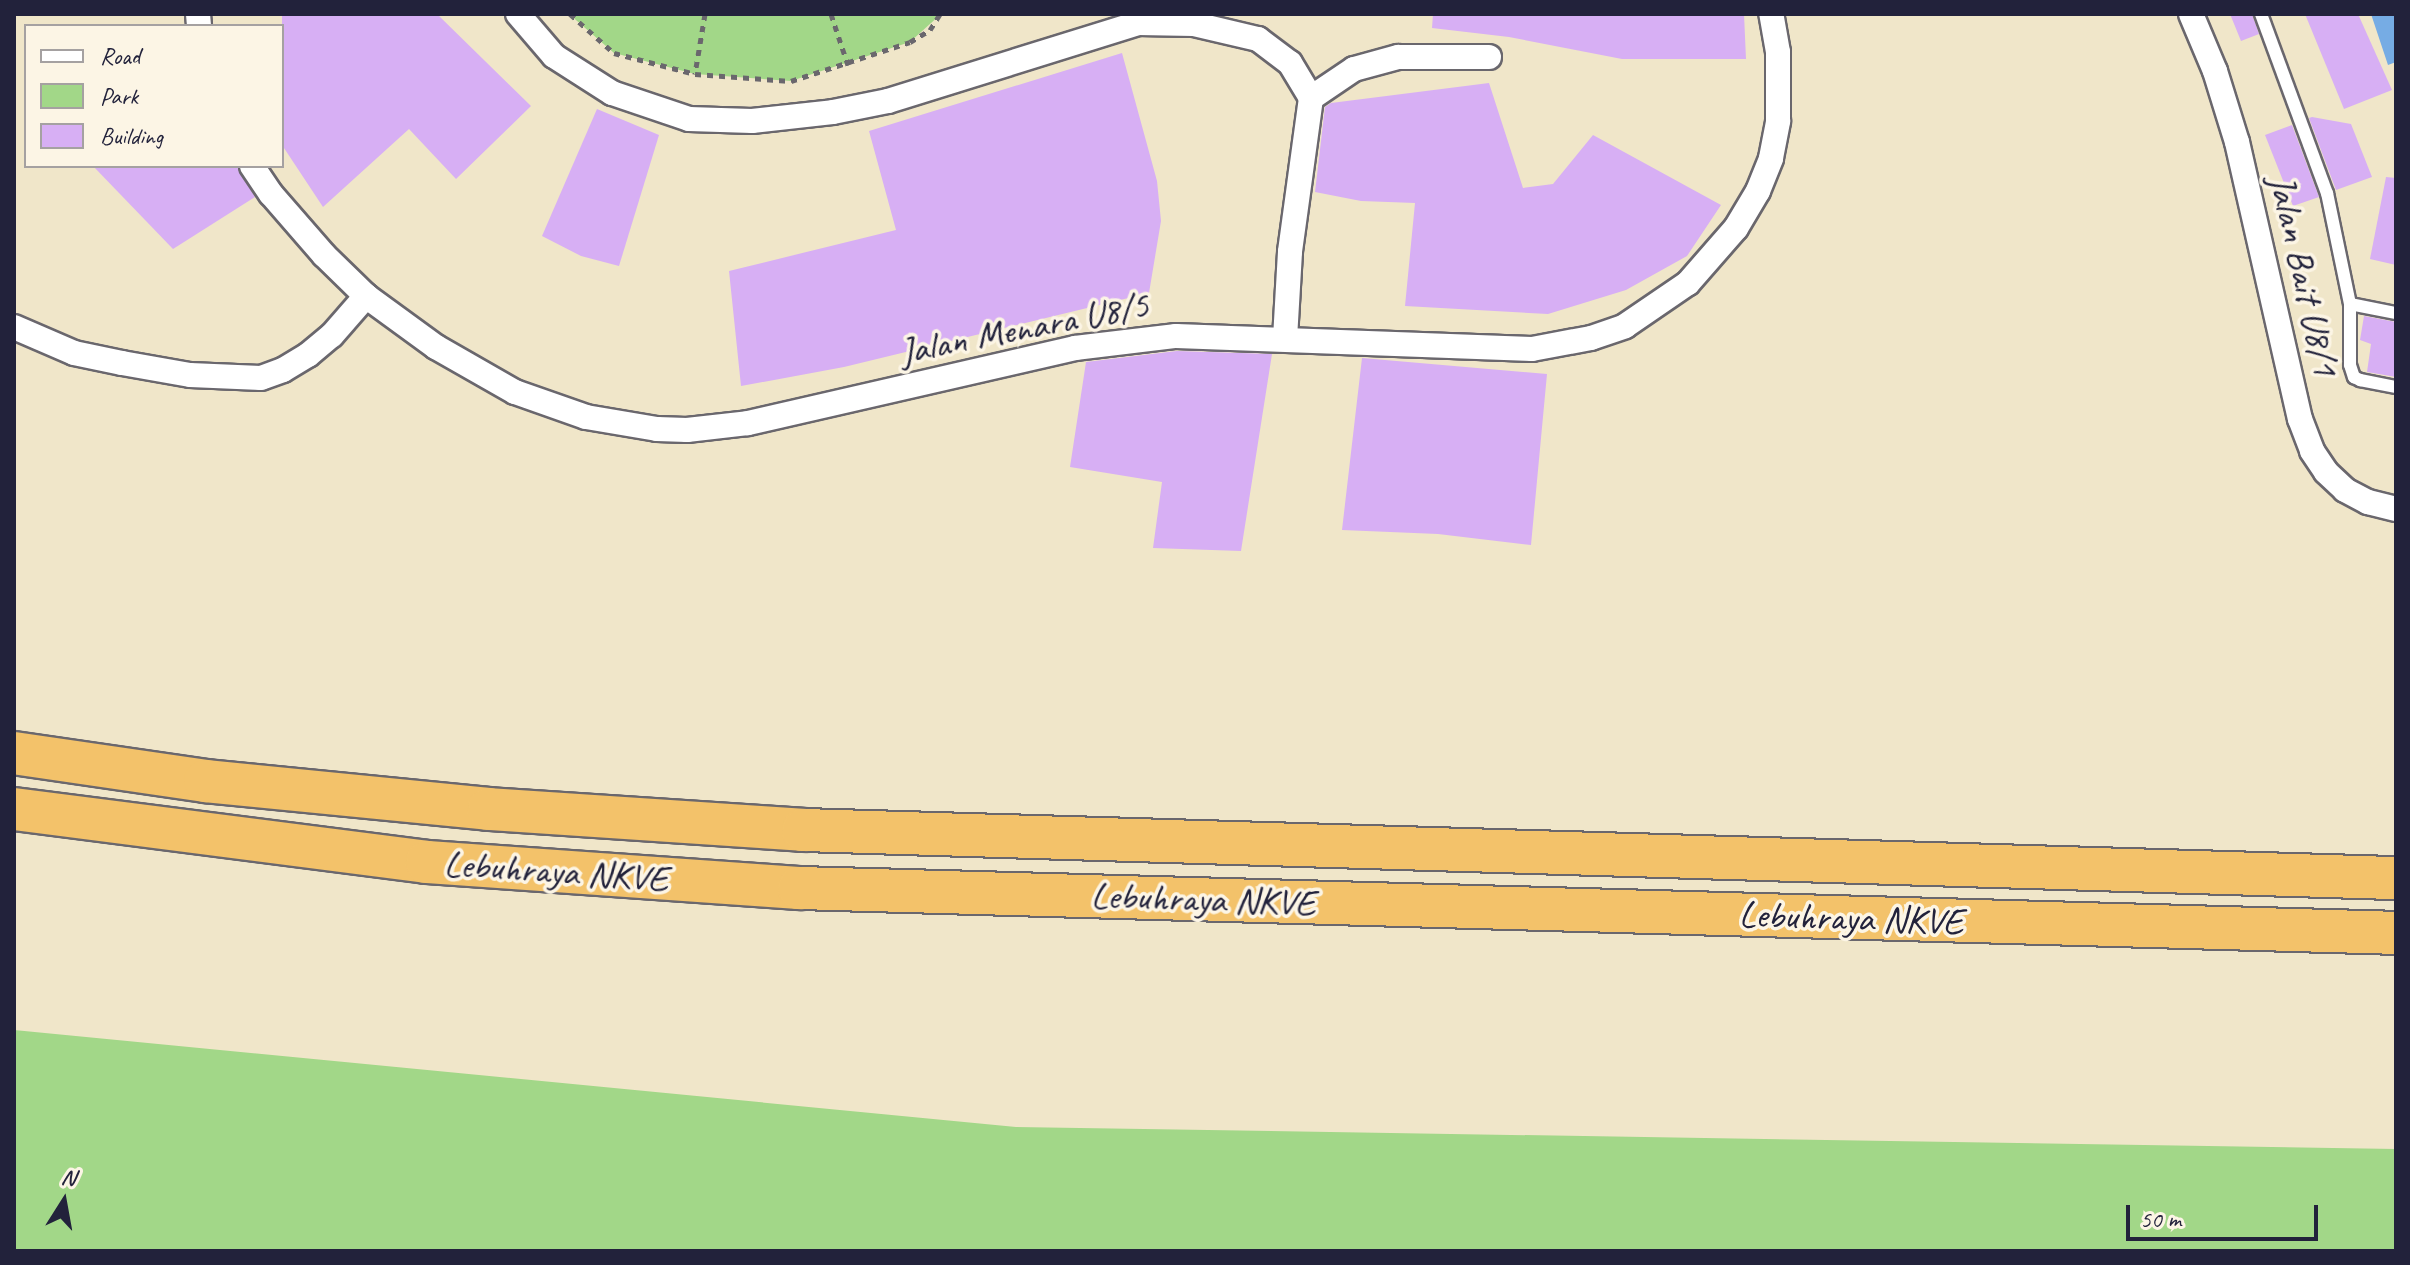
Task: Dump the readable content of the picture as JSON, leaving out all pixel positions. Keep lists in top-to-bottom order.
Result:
{
  "streets": {
    "highway": ["Lebuhraya NKVE"],
    "street": ["Jalan Bait U8/1", "Jalan Menara U8/5"]
  },
  "legend": ["Road", "Park", "Building"],
  "scale_bar": "50 m",
  "north": "top"
}
